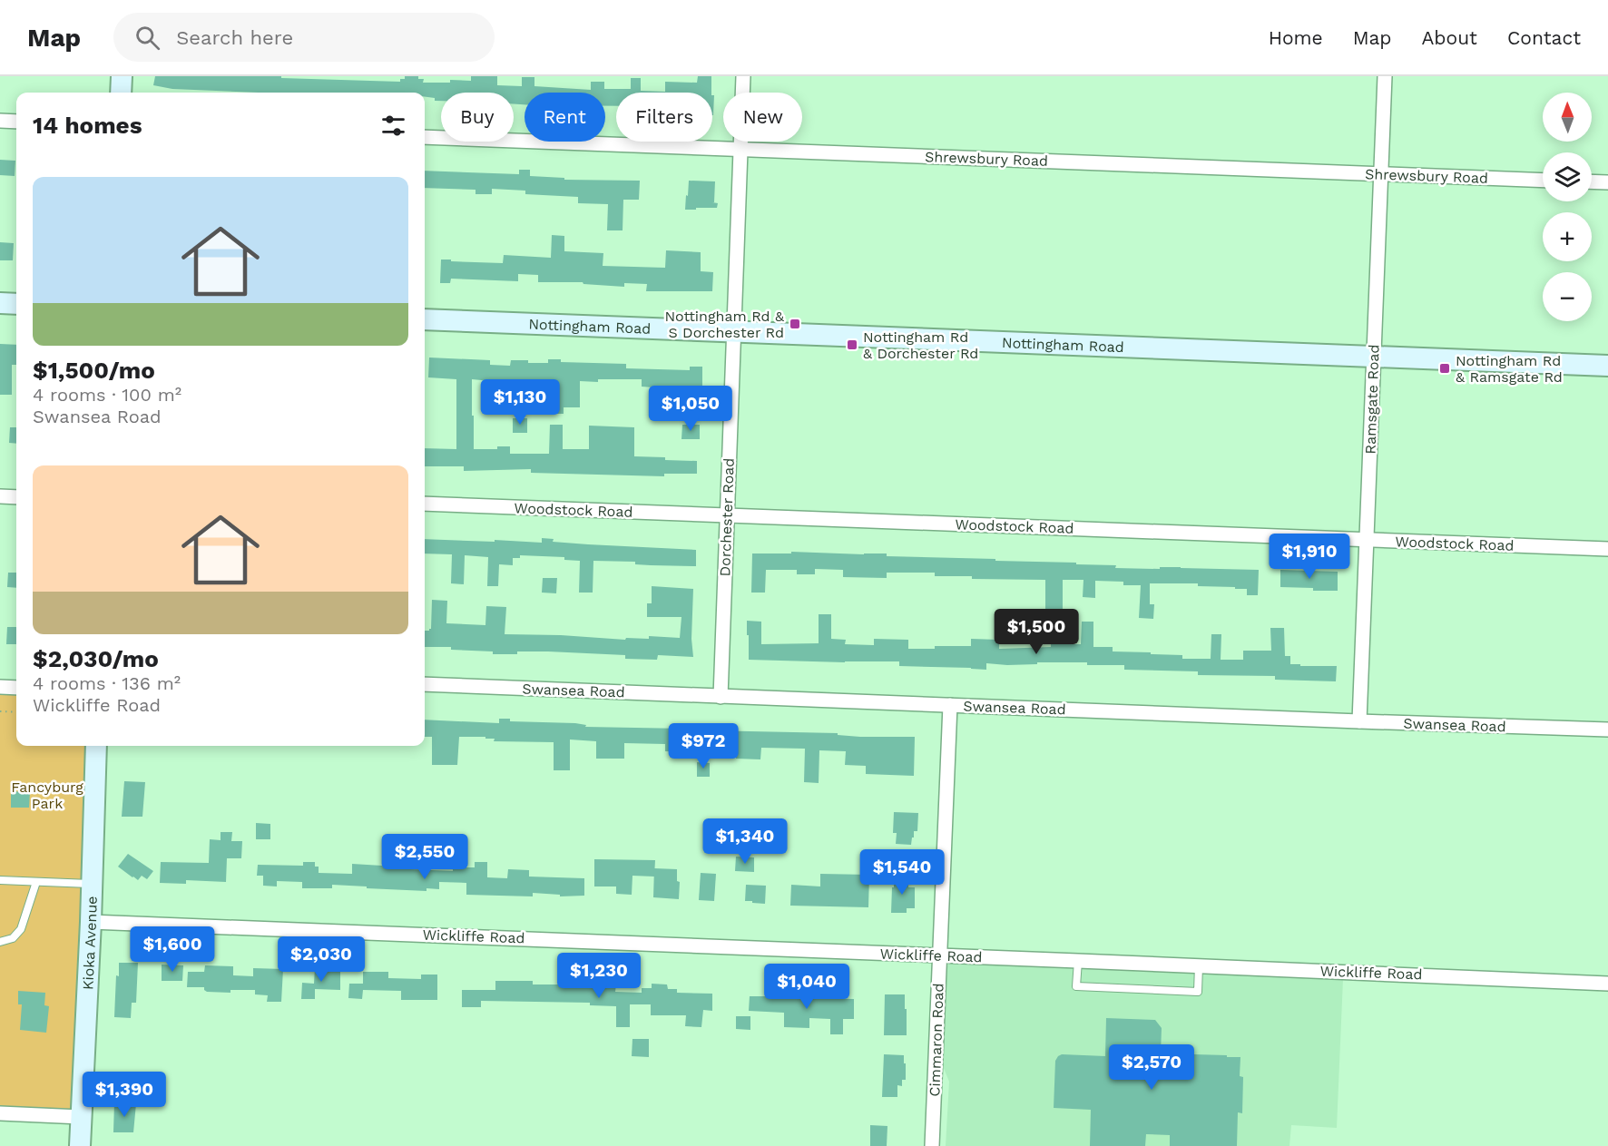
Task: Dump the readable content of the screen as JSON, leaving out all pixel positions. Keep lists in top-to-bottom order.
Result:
{
  "streets": {
    "street": [
      "Shrewsbury Road",
      "Nottingham Road",
      "Ramsgate Road",
      "Woodstock Road",
      "Dorchester Road",
      "Swansea Road",
      "Wickliffe Road",
      "Kioka Avenue",
      "Cimmaron Road"
    ]
  },
  "crossings": [
    ["Shrewsbury Road", "Ramsgate Road"],
    ["Shrewsbury Road", "Dorchester Road"],
    ["Nottingham Road", "Ramsgate Road"],
    ["Nottingham Road", "Dorchester Road"],
    ["Ramsgate Road", "Woodstock Road"],
    ["Ramsgate Road", "Swansea Road"],
    ["Woodstock Road", "Dorchester Road"],
    ["Dorchester Road", "Swansea Road"],
    ["Swansea Road", "Cimmaron Road"],
    ["Wickliffe Road", "Kioka Avenue"],
    ["Wickliffe Road", "Cimmaron Road"]
  ],
  "parks": ["Fancyburg Park"],
  "places": {
    "transit": ["Nottingham Rd & S Dorchester Rd", "Nottingham Rd & Dorchester Rd", "Nottingham Rd & Ramsgate Rd"]
  },
  "north": "top",
  "page": {
    "header": "Map",
    "search": "Search here",
    "nav": [
      "Home",
      "Map",
      "About",
      "Contact"
    ],
    "map_buttons": ["+", "−"],
    "chip": [
      "Buy",
      "Rent",
      "Filters",
      "New"
    ],
    "heading": "14 homes",
    "list": [
      {
        "name": "$1,500/mo",
        "note": "4 rooms · 100 m² · Swansea Road"
      },
      {
        "name": "$2,030/mo",
        "note": "4 rooms · 136 m² · Wickliffe Road"
      }
    ],
    "price": [
      "$1,130",
      "$1,050",
      "$1,910",
      "$1,500",
      "$972",
      "$1,340",
      "$2,550",
      "$1,540",
      "$1,600",
      "$2,030",
      "$1,230",
      "$1,040",
      "$2,570",
      "$1,390"
    ]
  }
}
